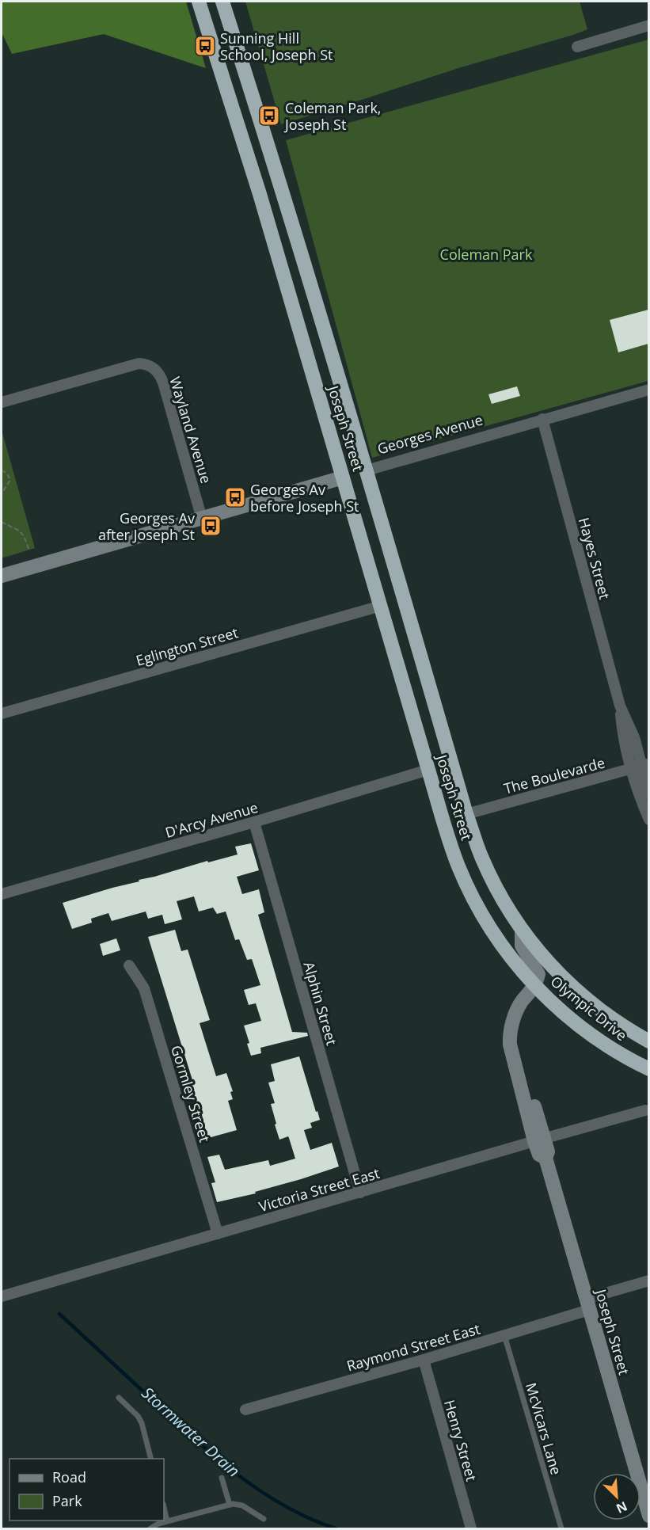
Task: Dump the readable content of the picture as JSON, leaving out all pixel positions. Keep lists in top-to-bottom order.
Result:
{
  "streets": {
    "highway": ["Joseph Street", "Georges Avenue", "Olympic Drive"],
    "street": [
      "Wayland Avenue",
      "Hayes Street",
      "Eglington Street",
      "The Boulevarde",
      "D'Arcy Avenue",
      "Alphin Street",
      "Gormley Street",
      "Victoria Street East",
      "Raymond Street East",
      "Henry Street"
    ],
    "lane": ["McVicars Lane"]
  },
  "crossings": [
    ["Joseph Street", "Georges Avenue"],
    ["Joseph Street", "Eglington Street"],
    ["Joseph Street", "The Boulevarde"],
    ["Joseph Street", "D'Arcy Avenue"],
    ["Joseph Street", "Olympic Drive"],
    ["Joseph Street", "Victoria Street East"],
    ["Joseph Street", "Raymond Street East"],
    ["Wayland Avenue", "Georges Avenue"],
    ["Georges Avenue", "Hayes Street"],
    ["Hayes Street", "The Boulevarde"],
    ["D'Arcy Avenue", "Alphin Street"],
    ["Alphin Street", "Victoria Street East"],
    ["Gormley Street", "Victoria Street East"],
    ["Raymond Street East", "McVicars Lane"],
    ["Raymond Street East", "Henry Street"]
  ],
  "water": ["Stormwater Drain"],
  "parks": ["Coleman Park"],
  "places": {
    "bus stop": [
      "Sunning Hill School, Joseph St",
      "Coleman Park, Joseph St",
      "Georges Av before Joseph St",
      "Georges Av after Joseph St"
    ]
  },
  "legend": ["Road", "Park"],
  "north": "bottom right"
}
